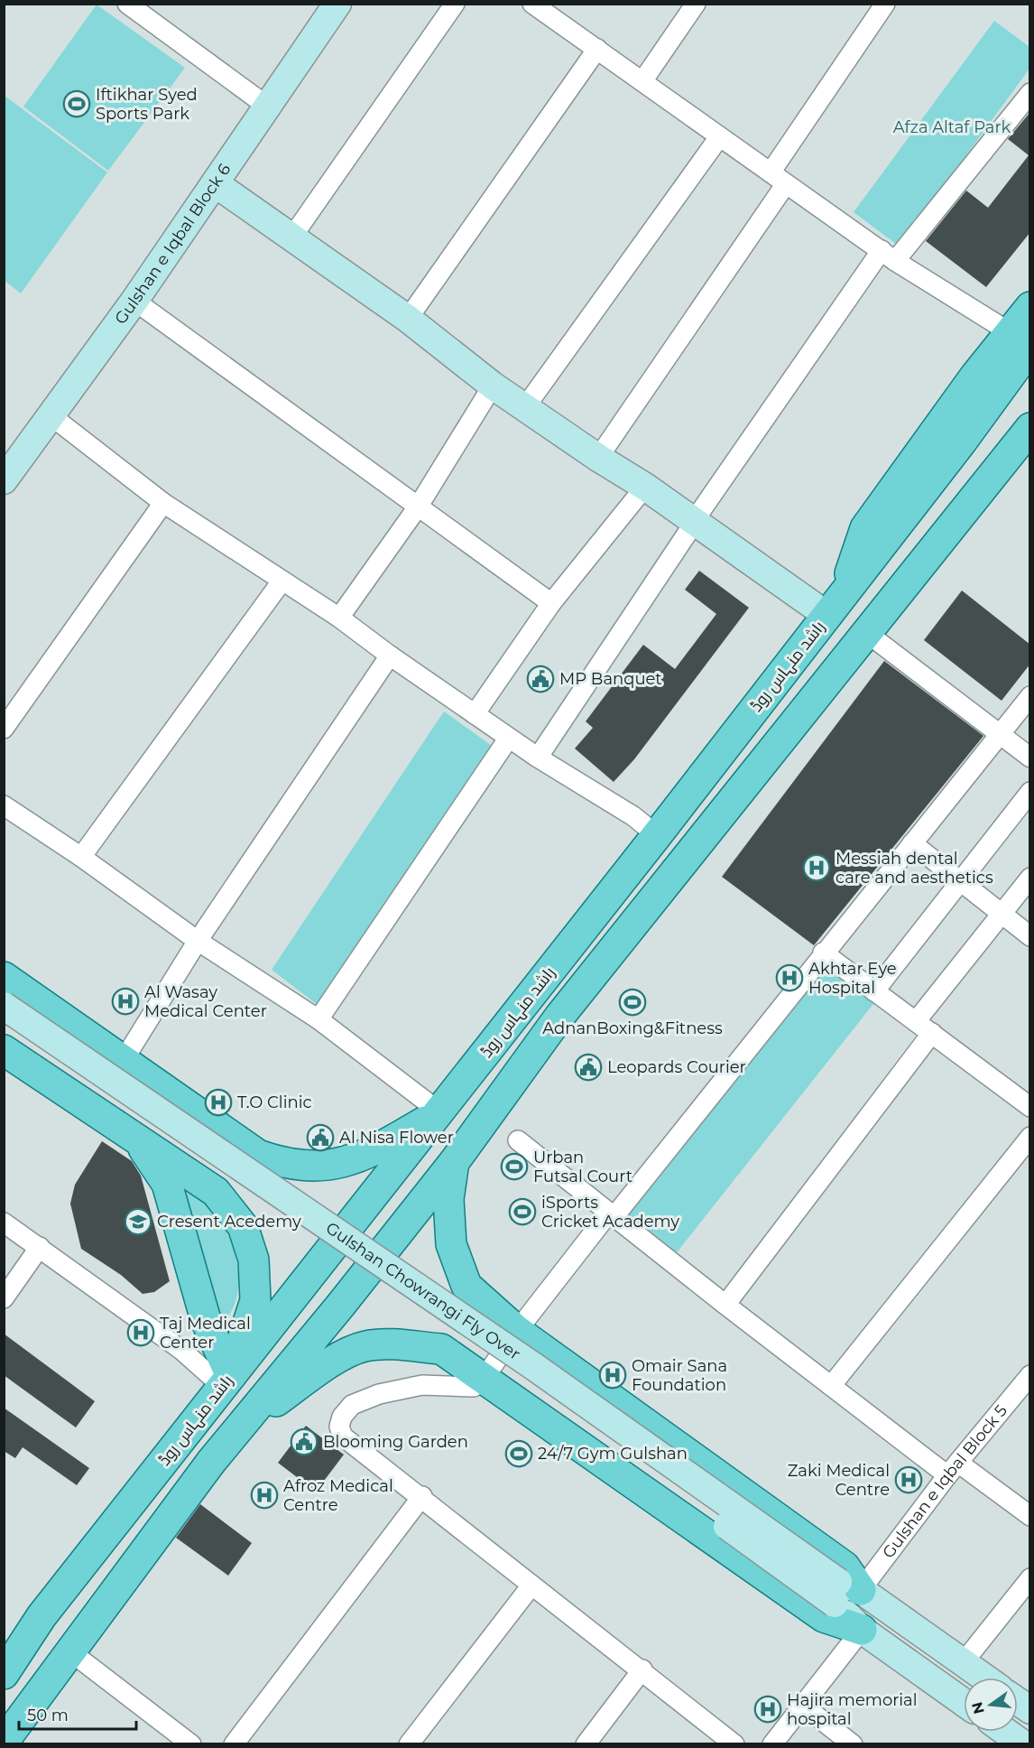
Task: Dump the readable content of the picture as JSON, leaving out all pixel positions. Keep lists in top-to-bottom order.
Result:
{
  "streets": {
    "main road": ["Gulshan e Iqbal Block 6", "راشد منہاس روڈ", "Gulshan Chowrangi Fly Over"],
    "street": ["Gulshan e Iqbal Block 5"]
  },
  "crossings": [
    ["Gulshan Chowrangi Fly Over", "Gulshan e Iqbal Block 5"]
  ],
  "parks": ["Afza Altaf Park"],
  "places": {
    "sports": [
      "Iftikhar Syed Sports Park",
      "AdnanBoxing&Fitness",
      "Urban Futsal Court",
      "iSports Cricket Academy",
      "24/7 Gym Gulshan"
    ],
    "public building": [
      "MP Banquet",
      "Leopards Courier",
      "Al Nisa Flower",
      "Blooming Garden"
    ],
    "hospital": [
      "Messiah dental care and aesthetics",
      "Akhtar Eye Hospital",
      "Al Wasay Medical Center",
      "T.O Clinic",
      "Taj Medical Center",
      "Omair Sana Foundation",
      "Zaki Medical Centre",
      "Afroz Medical Centre",
      "Hajira memorial hospital"
    ],
    "school or university": ["Cresent Acedemy"]
  },
  "scale_bar": "50 m",
  "north": "left"
}
